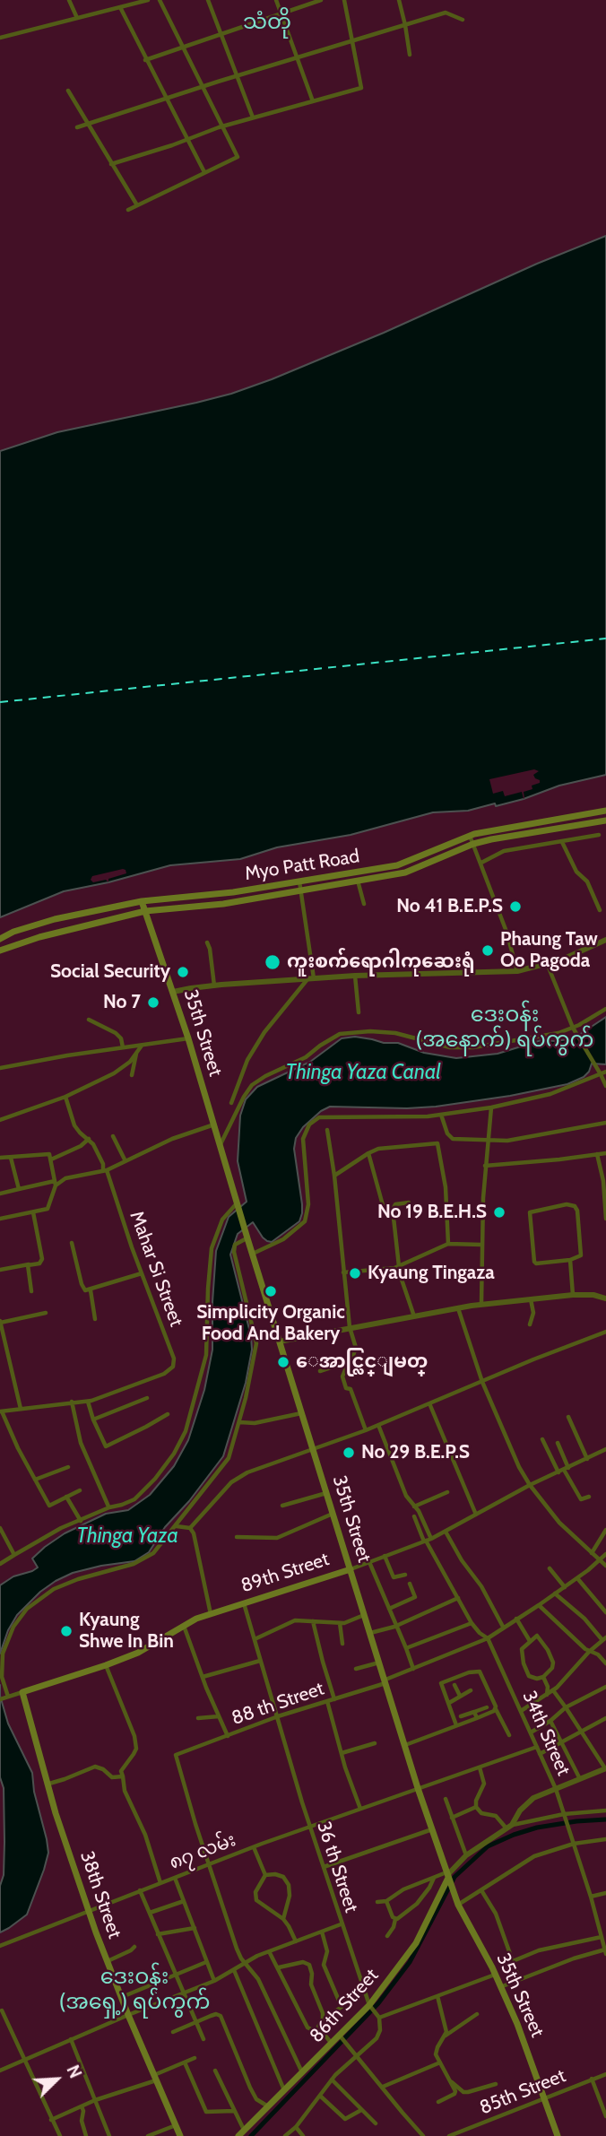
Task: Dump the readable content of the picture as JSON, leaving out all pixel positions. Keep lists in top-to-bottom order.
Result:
{
  "streets": {
    "main road": [
      "Myo Patt Road",
      "35th Street",
      "89th Street",
      "38th Street",
      "86th Street"
    ],
    "street": [
      "Mahar Si Street",
      "88 th Street",
      "34th Street",
      "၈၇ လမ်း",
      "36 th Street",
      "85th Street"
    ]
  },
  "crossings": [
    ["Myo Patt Road", "35th Street"],
    ["35th Street", "89th Street"],
    ["35th Street", "88 th Street"],
    ["35th Street", "၈၇ လမ်း"],
    ["35th Street", "86th Street"],
    ["35th Street", "85th Street"],
    ["89th Street", "34th Street"],
    ["89th Street", "36 th Street"],
    ["89th Street", "38th Street"],
    ["88 th Street", "34th Street"],
    ["88 th Street", "၈၇ လမ်း"],
    ["88 th Street", "36 th Street"],
    ["34th Street", "၈၇ လမ်း"],
    ["၈၇ လမ်း", "36 th Street"],
    ["၈၇ လမ်း", "38th Street"],
    ["36 th Street", "86th Street"]
  ],
  "districts": ["သံတို", "ဒေးဝန်း (အနောက်) ရပ်ကွက်", "ဒေးဝန်း (အရှေ့) ရပ်ကွက်"],
  "water": ["Thinga Yaza Canal", "Thinga Yaza"],
  "places": [
    "No 41 B.E.P.S",
    "Phaung Taw Oo Pagoda",
    "ကူးစက်ရောဂါကုဆေးရုံ",
    "Social Security",
    "No 7",
    "No 19 B.E.H.S",
    "Kyaung Tingaza",
    "Simplicity Organic Food And Bakery",
    "ေအာင္လြင္ျမတ္",
    "No 29 B.E.P.S",
    "Kyaung Shwe In Bin"
  ],
  "north": "top right"
}
